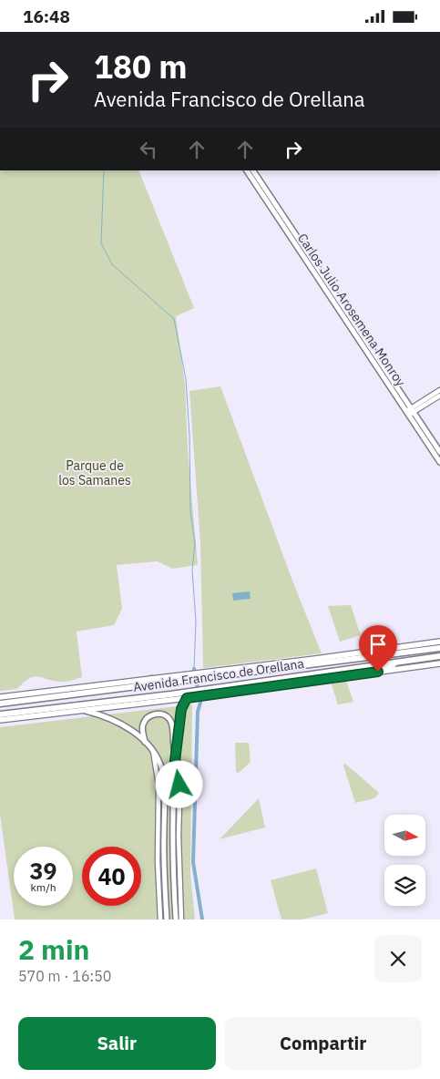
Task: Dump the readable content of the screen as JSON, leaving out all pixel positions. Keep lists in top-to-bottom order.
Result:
{
  "streets": {
    "highway": ["Avenida Francisco de Orellana"],
    "main road": ["Carlos Julio Arosemena Monroy"]
  },
  "parks": ["Parque de los Samanes"],
  "north": "right",
  "page": {
    "status": "16:48",
    "turn": ["180 m", "Avenida Francisco de Orellana"],
    "speed": "39 km/h",
    "limit": "40",
    "heading": ["2 min", "570 m · 16:50"],
    "buttons": ["Salir", "Compartir"]
  }
}
